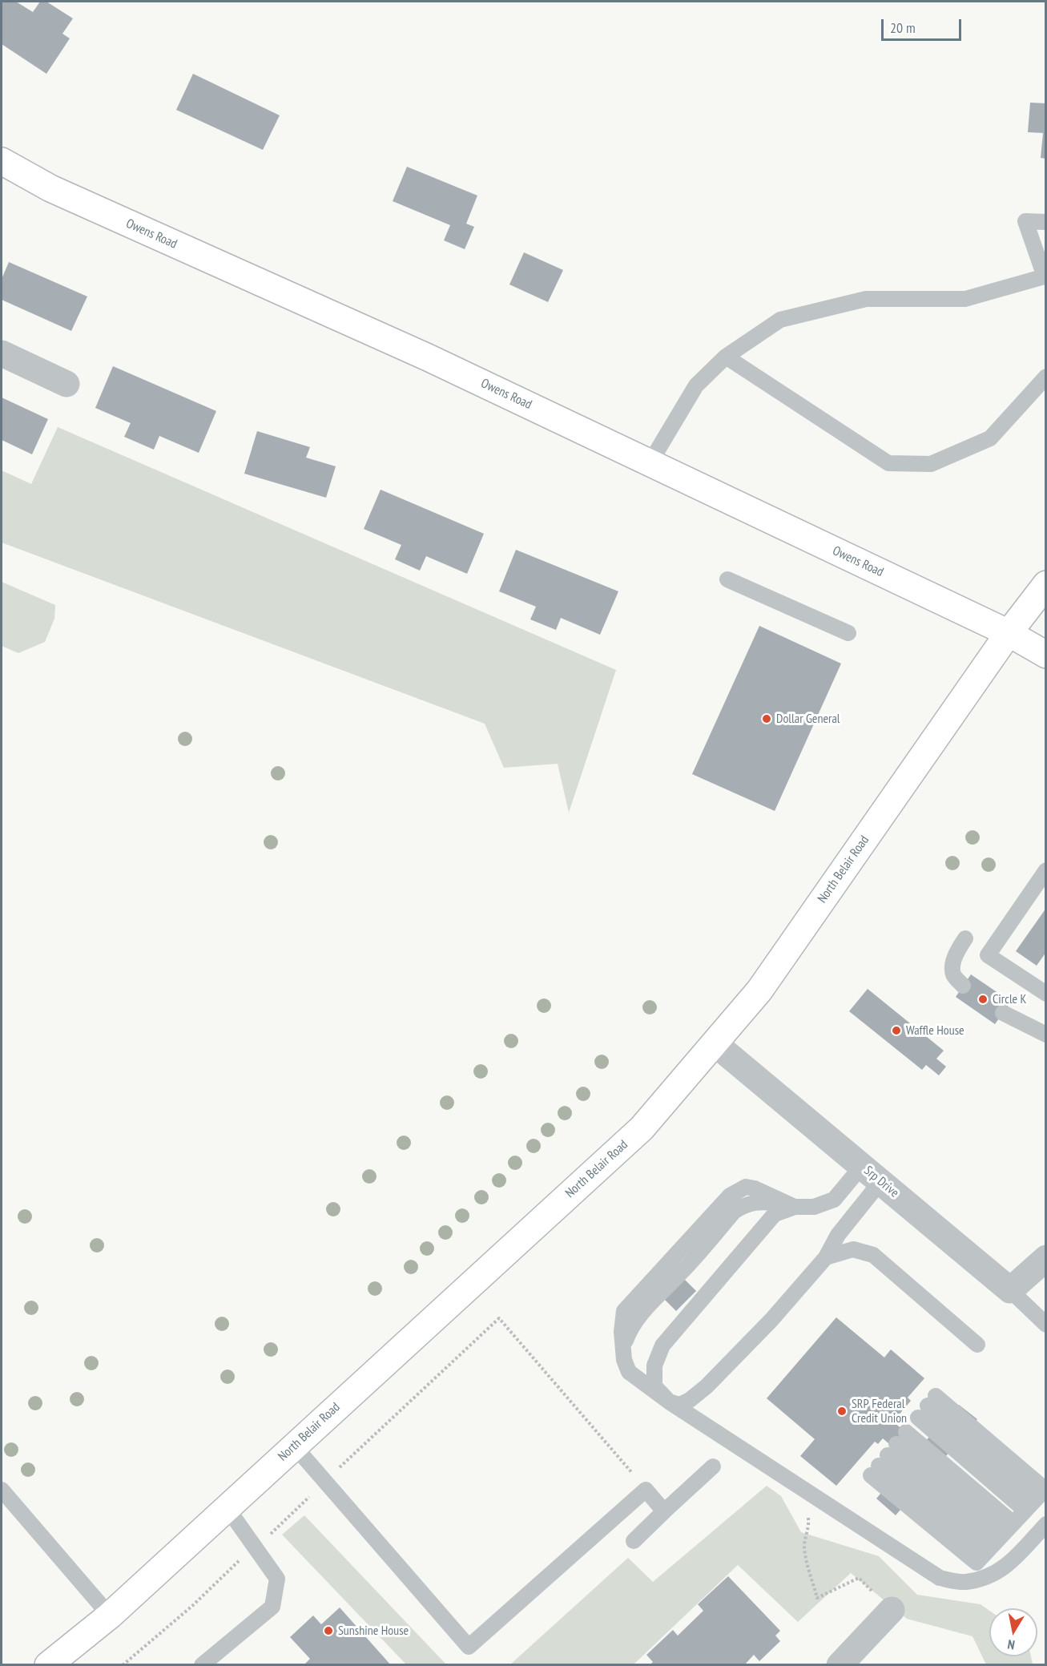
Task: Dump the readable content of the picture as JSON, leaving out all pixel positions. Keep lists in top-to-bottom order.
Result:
{
  "streets": {
    "main road": ["Owens Road", "North Belair Road"],
    "street": ["Srp Drive"]
  },
  "crossings": [
    ["Owens Road", "North Belair Road"],
    ["North Belair Road", "Srp Drive"]
  ],
  "places": [
    "Dollar General",
    "Circle K",
    "Waffle House",
    "SRP Federal Credit Union",
    "Sunshine House"
  ],
  "scale_bar": "20 m",
  "north": "bottom"
}
